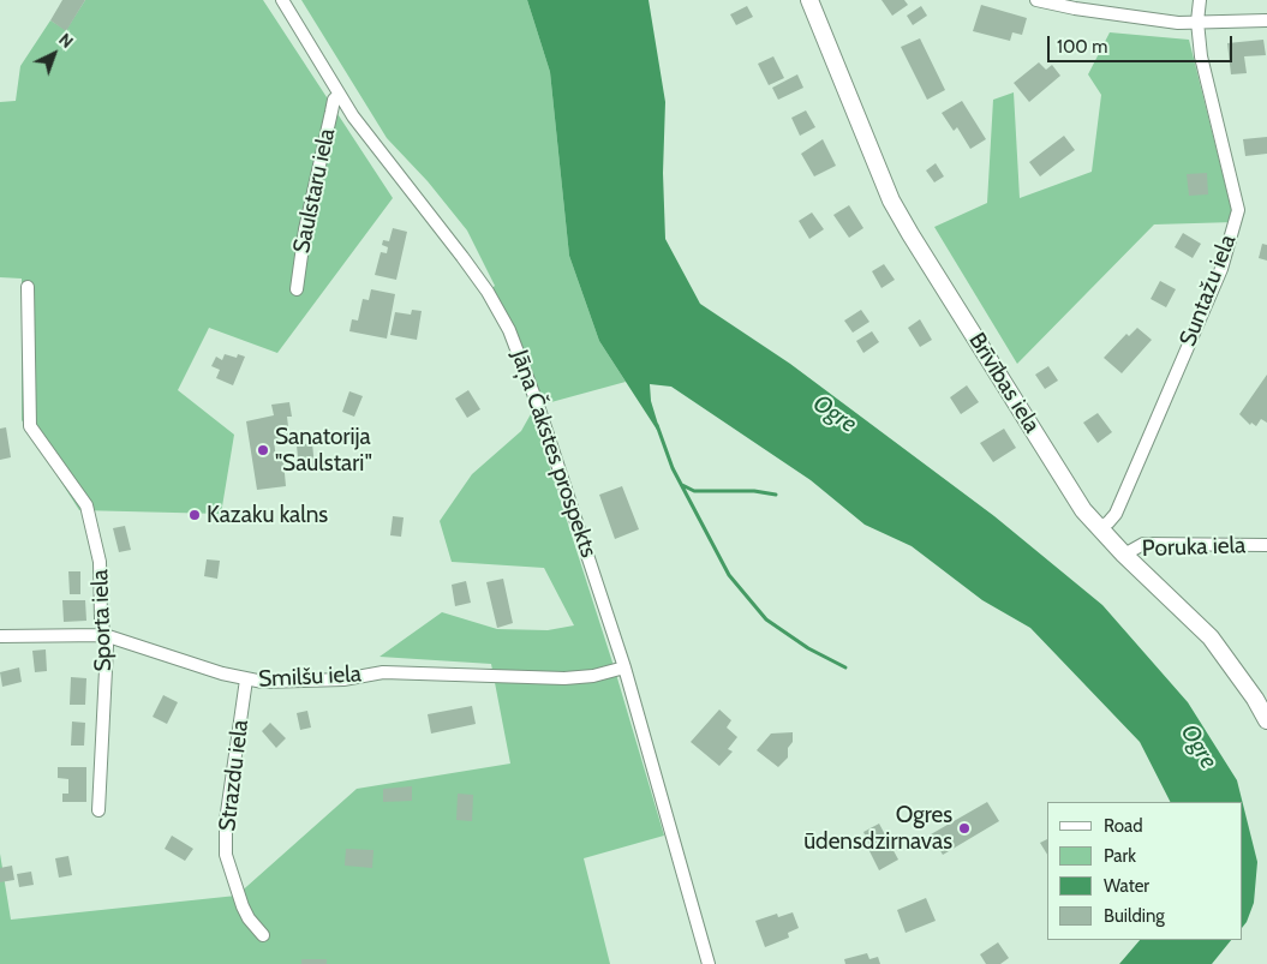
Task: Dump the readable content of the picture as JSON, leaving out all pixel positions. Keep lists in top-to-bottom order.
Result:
{
  "streets": {
    "main road": ["Brīvības iela"],
    "street": [
      "Saulstaru iela",
      "Suntažu iela",
      "Jāņa Čakstes prospekts",
      "Poruka iela",
      "Sporta iela",
      "Smilšu iela",
      "Strazdu iela"
    ]
  },
  "crossings": [
    ["Saulstaru iela", "Jāņa Čakstes prospekts"],
    ["Suntažu iela", "Brīvības iela"],
    ["Brīvības iela", "Poruka iela"],
    ["Jāņa Čakstes prospekts", "Smilšu iela"],
    ["Sporta iela", "Smilšu iela"],
    ["Smilšu iela", "Strazdu iela"]
  ],
  "water": ["Ogre"],
  "places": ["Sanatorija \"Saulstari\"", "Kazaku kalns", "Ogres ūdensdzirnavas"],
  "legend": [
    "Road",
    "Park",
    "Water",
    "Building"
  ],
  "scale_bar": "100 m",
  "north": "top right"
}
